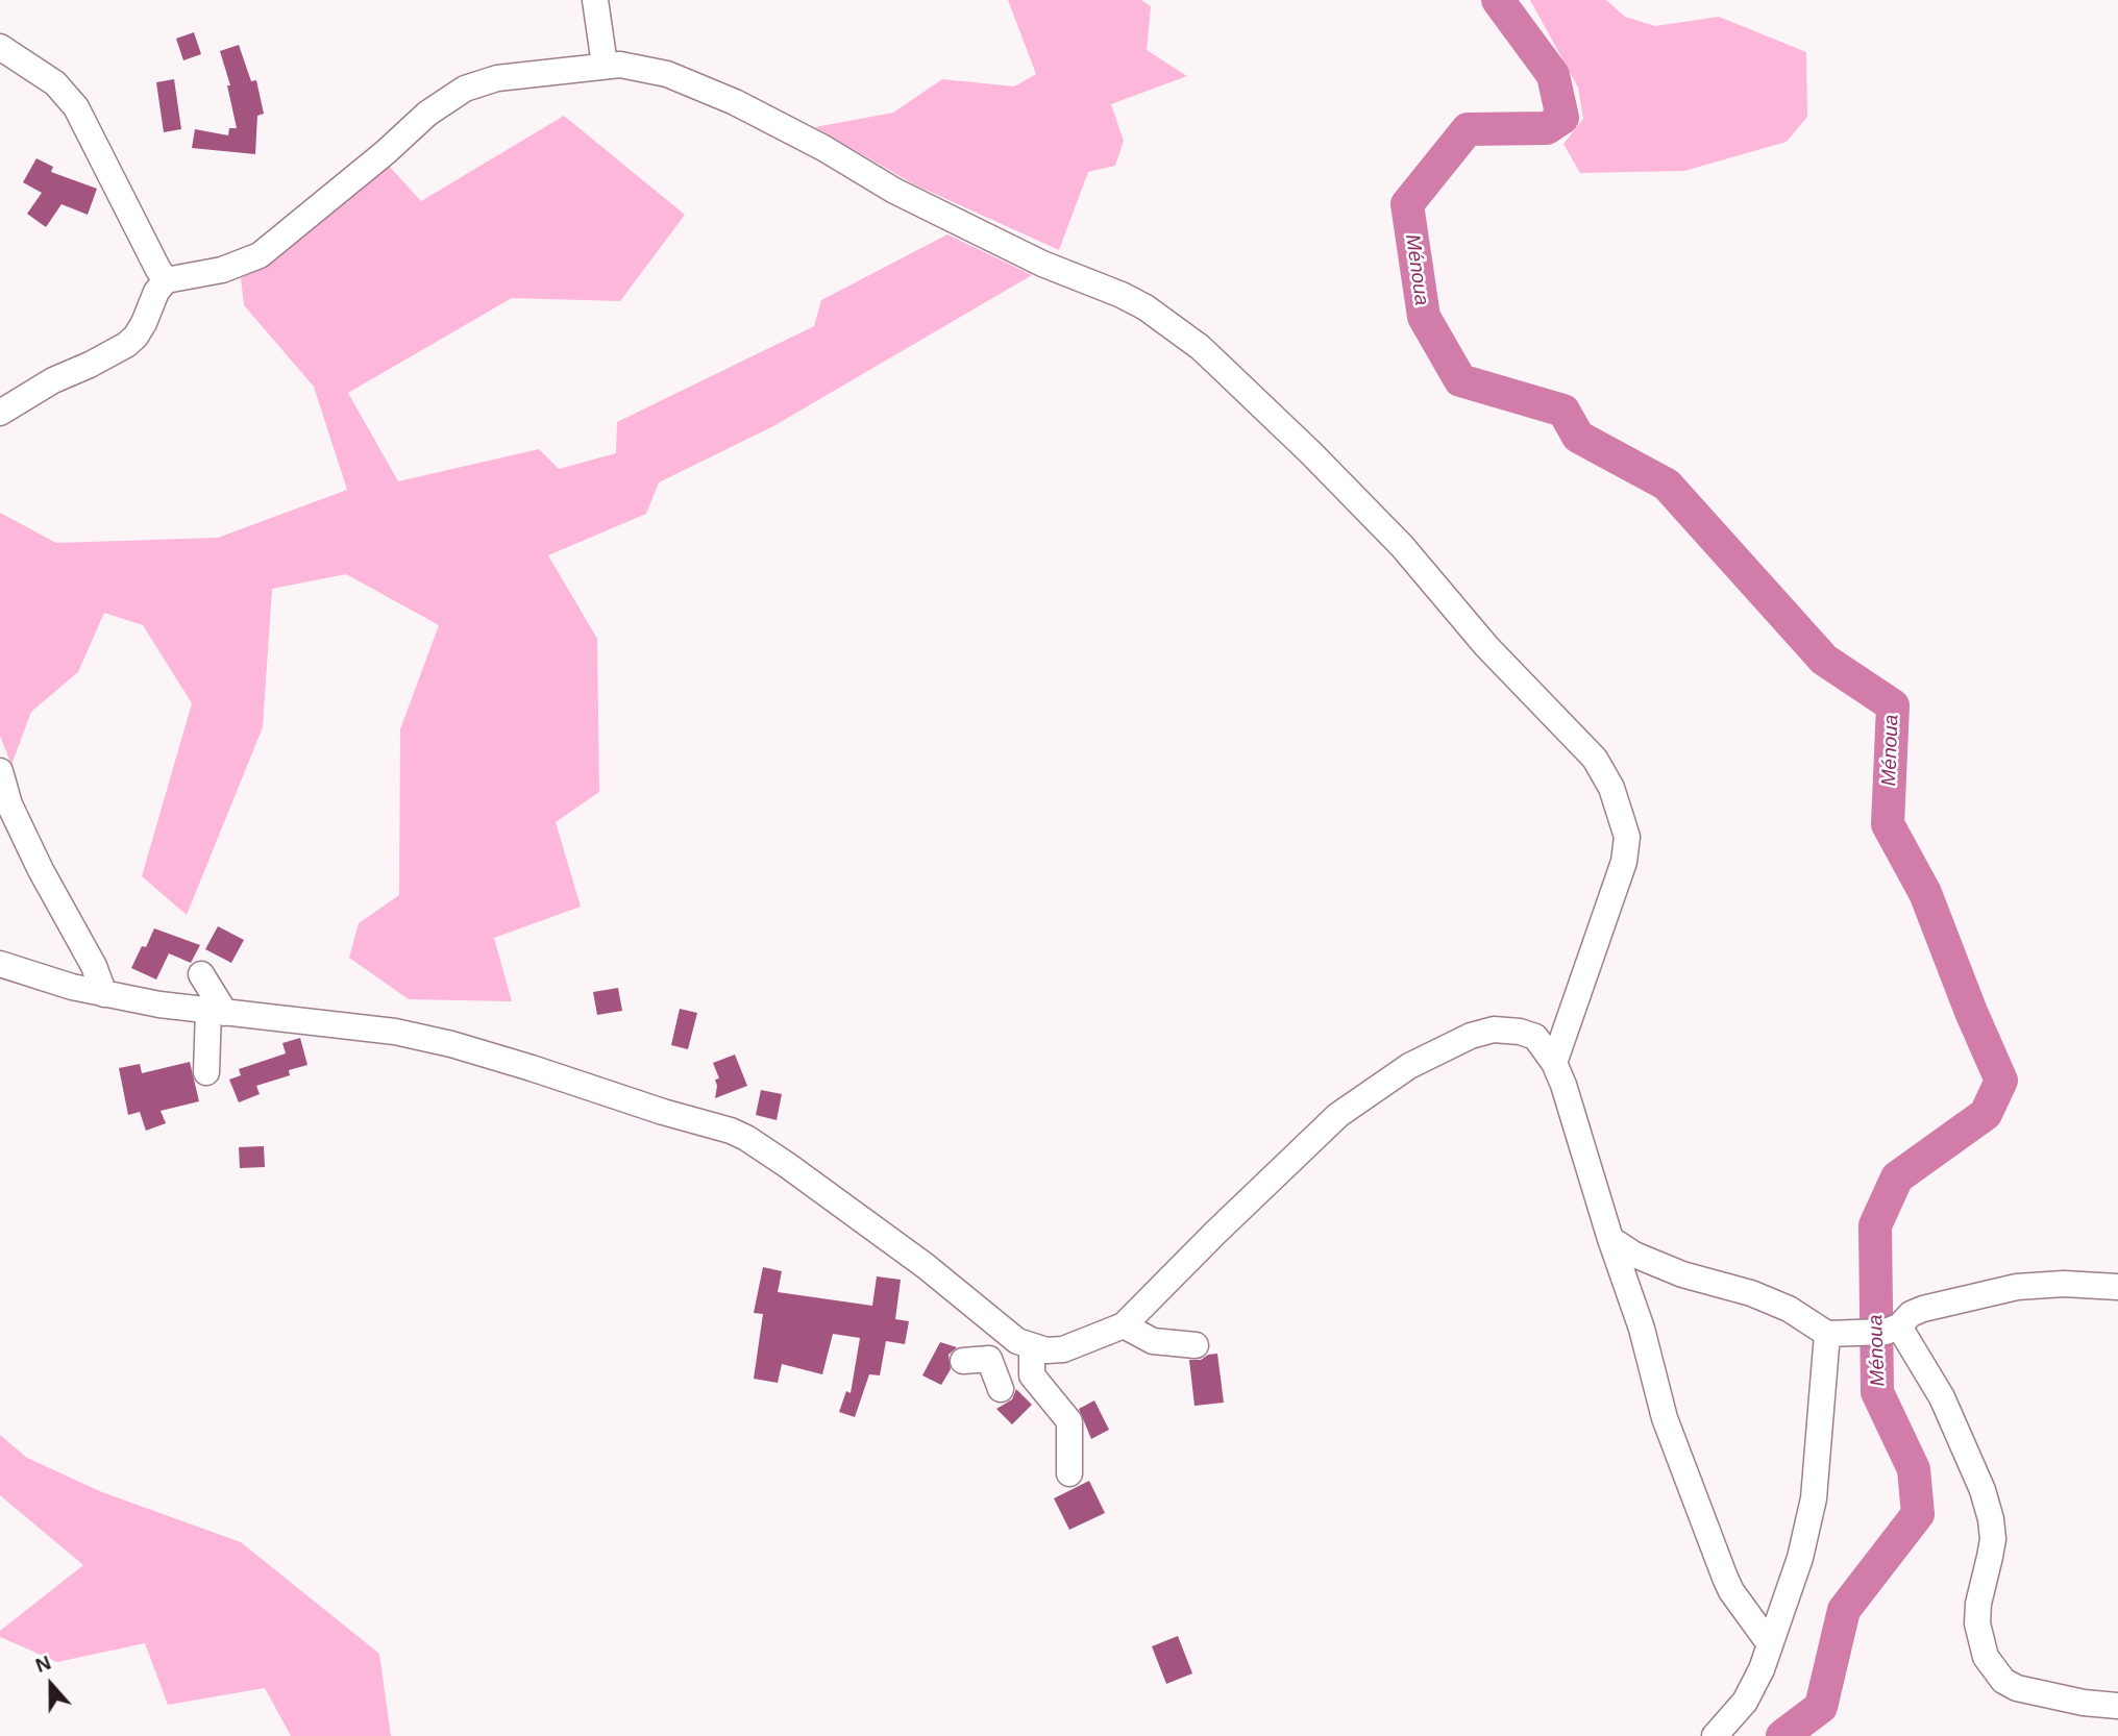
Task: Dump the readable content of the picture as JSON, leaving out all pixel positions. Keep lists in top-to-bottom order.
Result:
{
  "water": ["Ménoua"],
  "north": "top"
}
